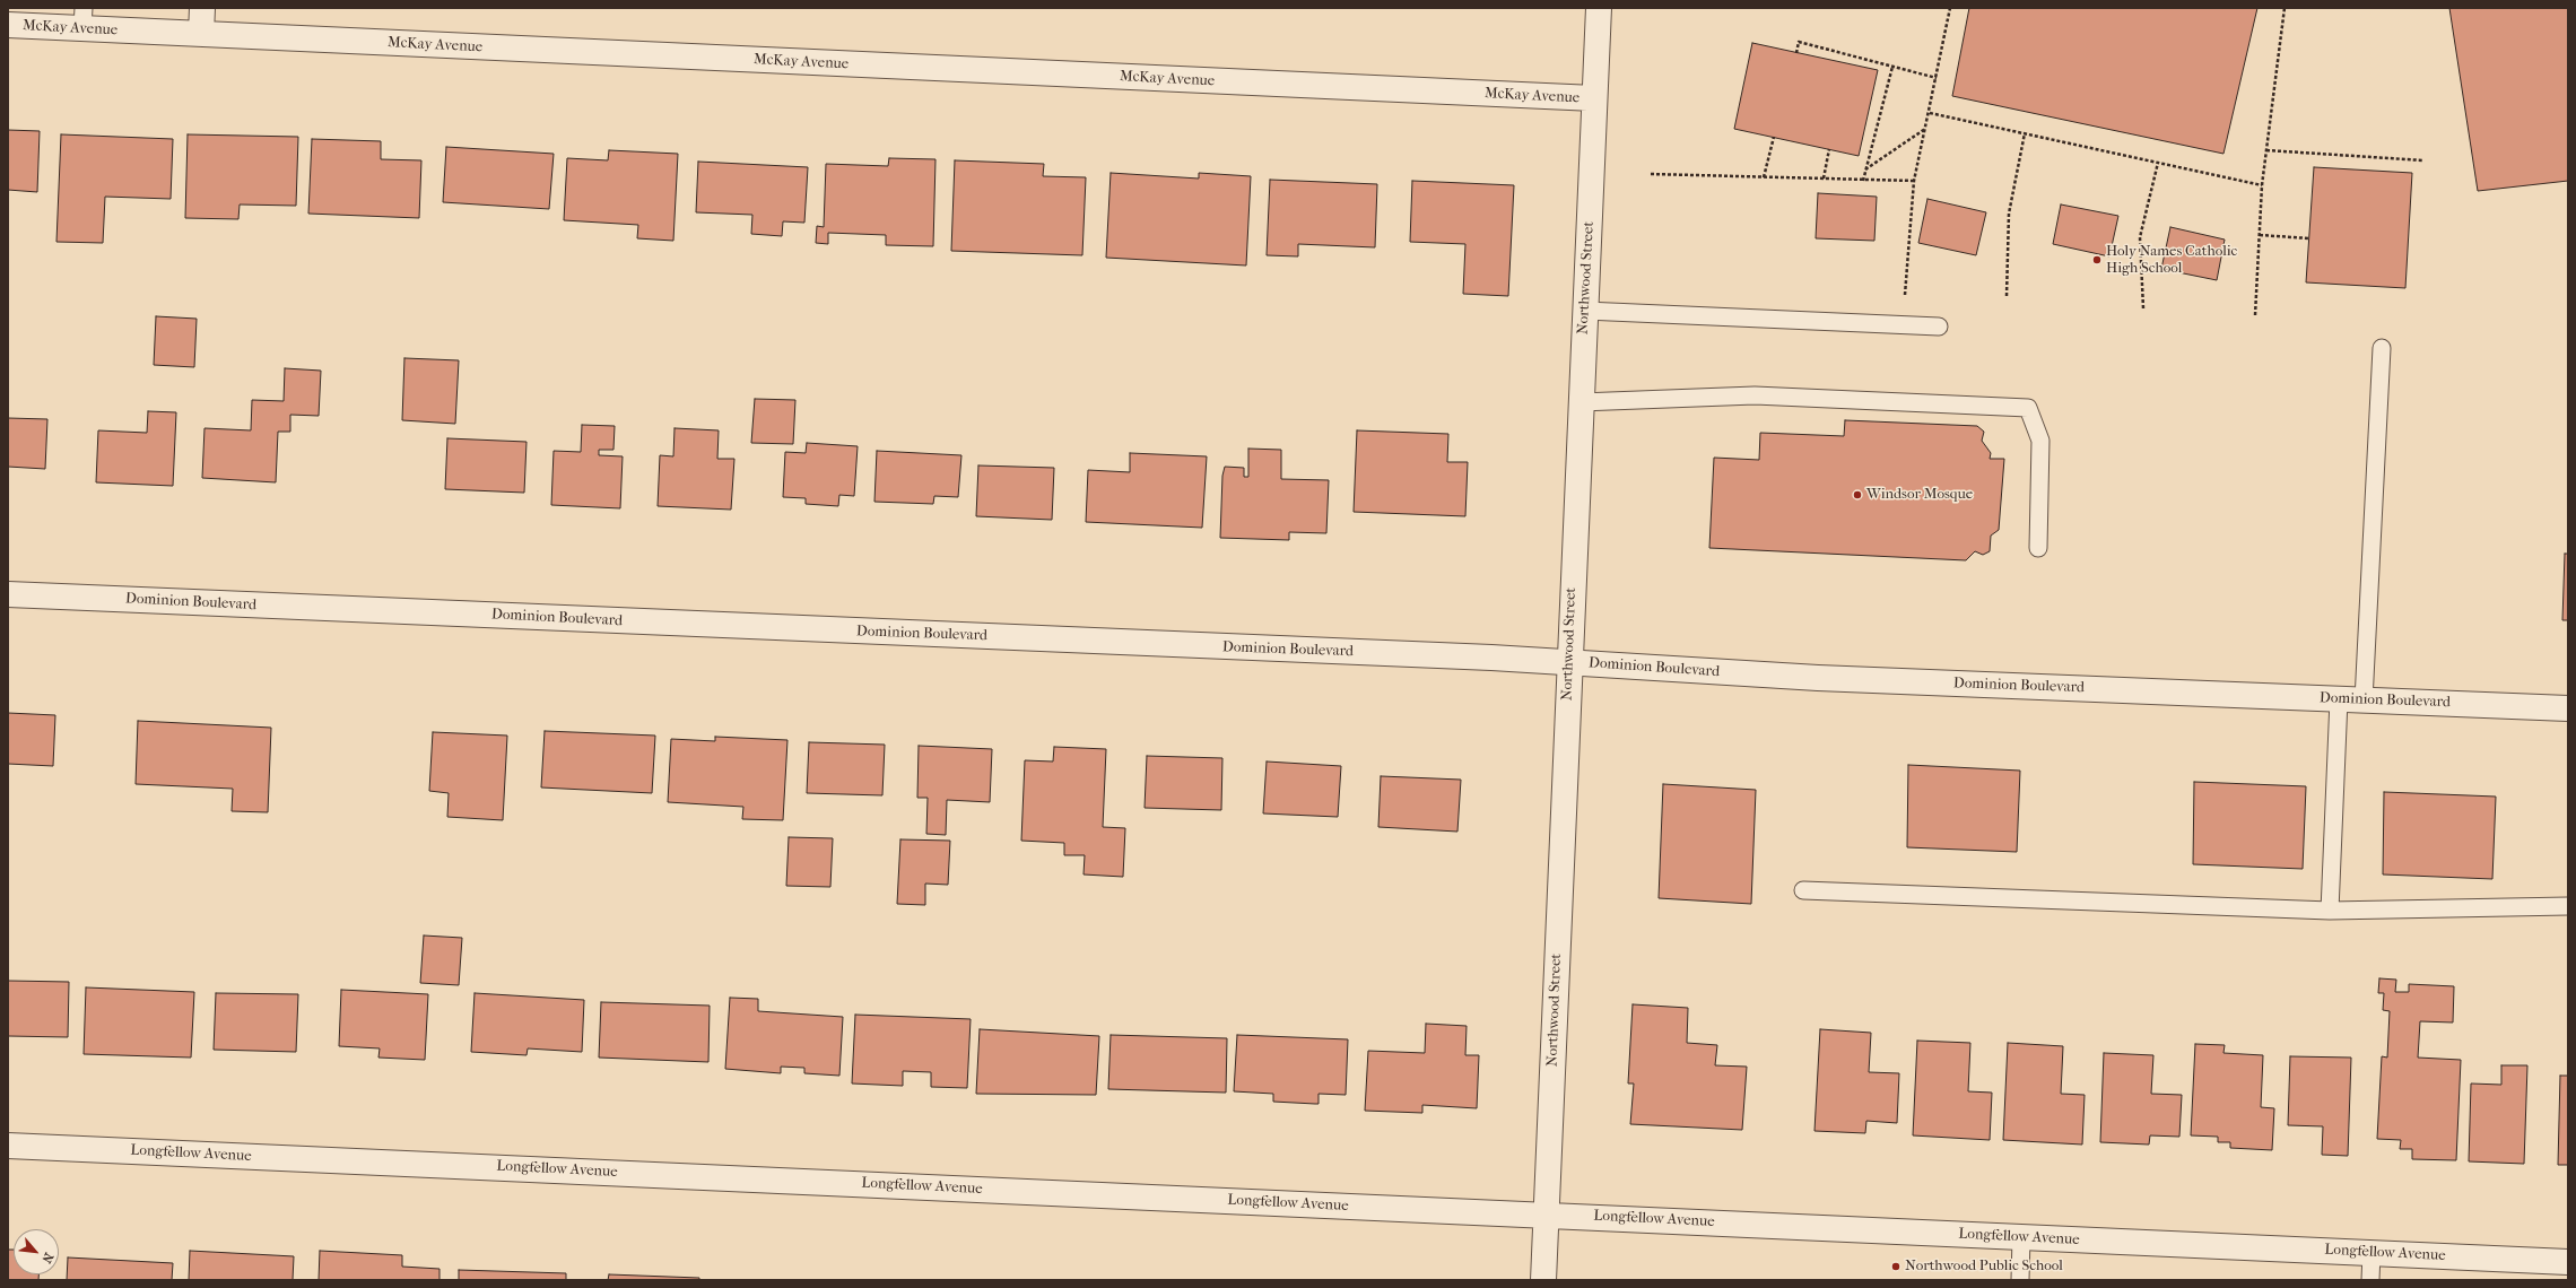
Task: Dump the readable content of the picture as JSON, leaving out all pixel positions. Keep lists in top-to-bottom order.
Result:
{
  "streets": {
    "street": [
      "McKay Avenue",
      "Northwood Street",
      "Dominion Boulevard",
      "Longfellow Avenue"
    ]
  },
  "crossings": [
    ["McKay Avenue", "Northwood Street"],
    ["Northwood Street", "Dominion Boulevard"],
    ["Northwood Street", "Longfellow Avenue"]
  ],
  "places": ["Holy Names Catholic High School", "Windsor Mosque", "Northwood Public School"],
  "north": "bottom right"
}
